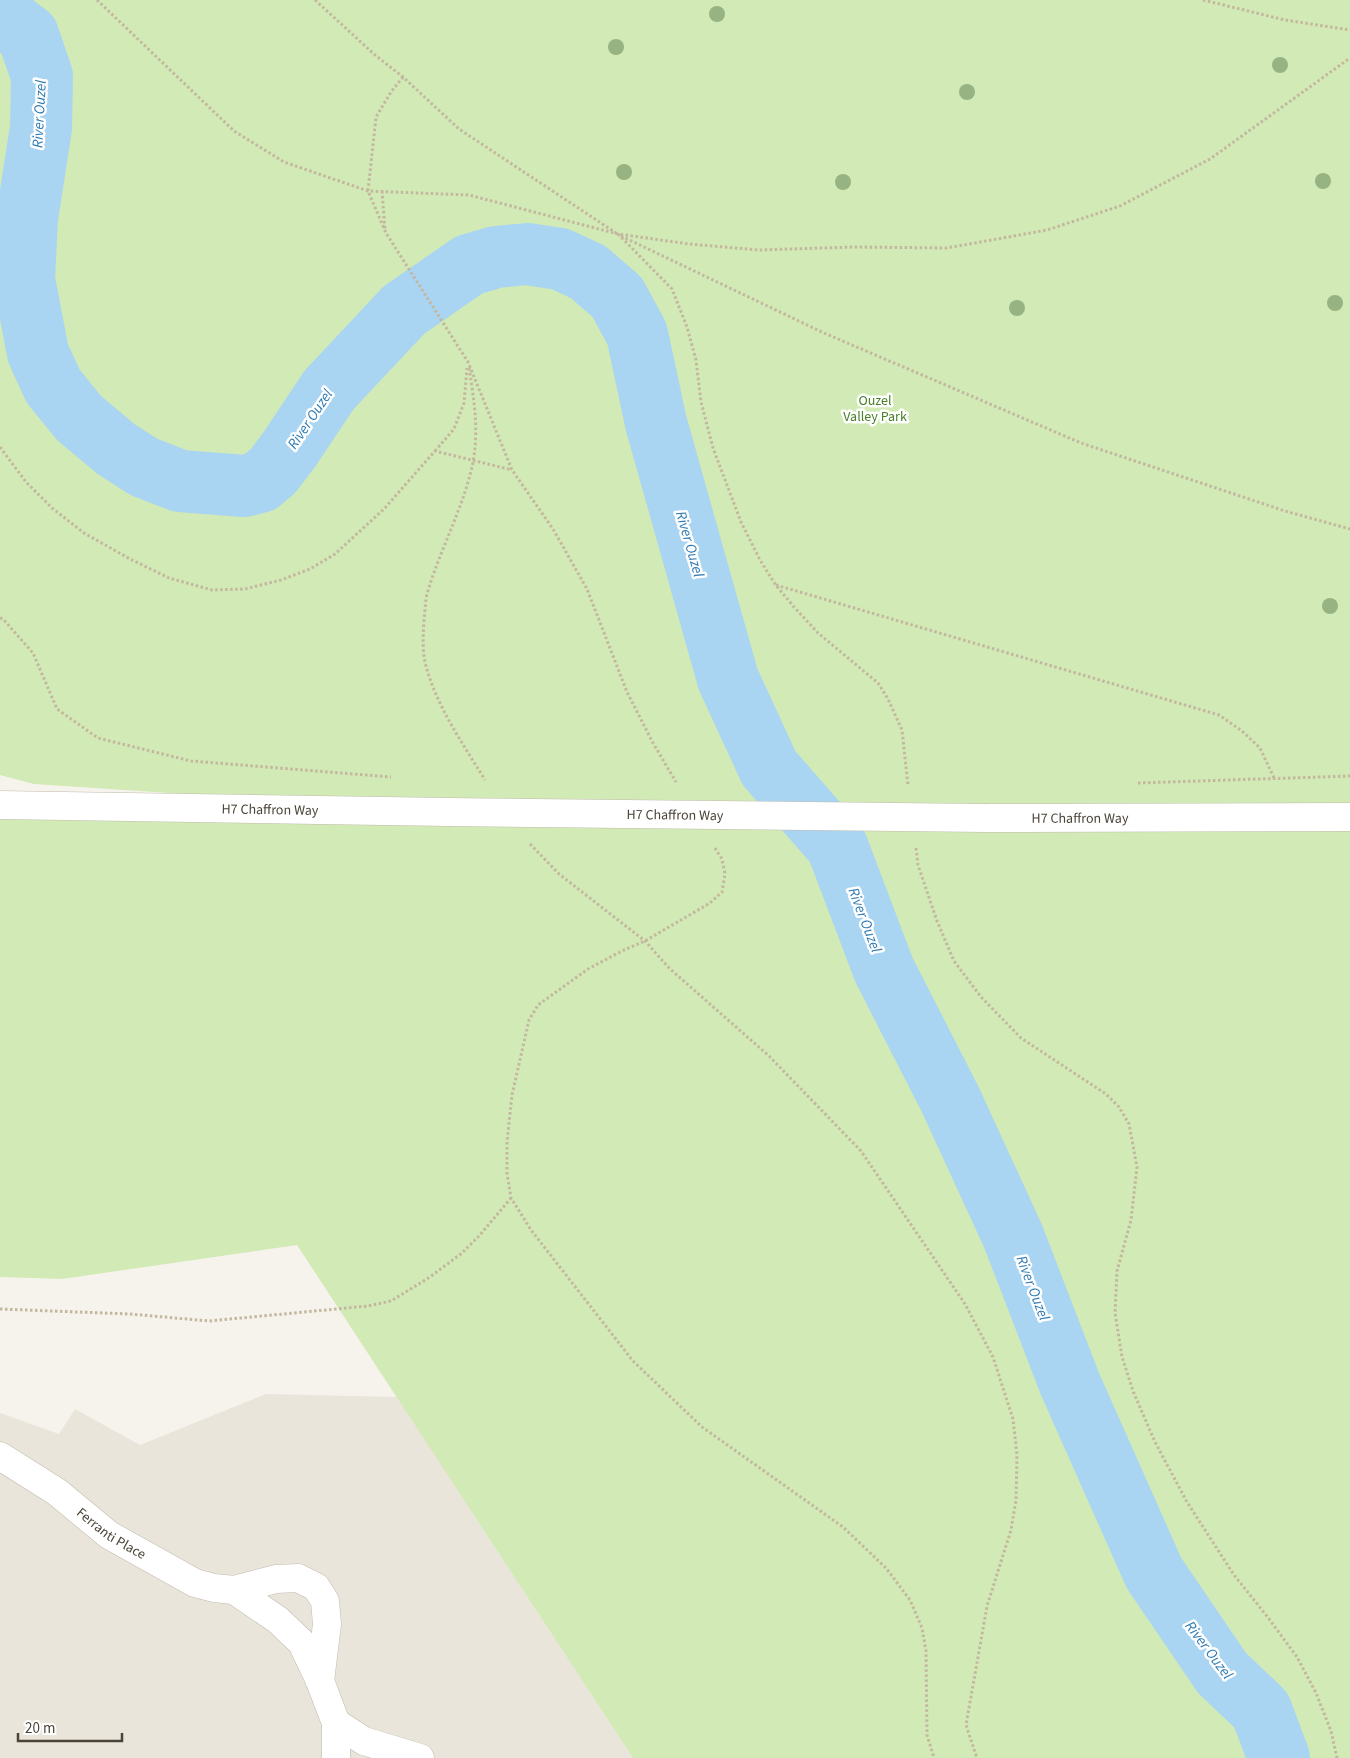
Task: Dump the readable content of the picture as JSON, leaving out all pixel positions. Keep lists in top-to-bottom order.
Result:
{
  "streets": {
    "street": ["H7 Chaffron Way", "Ferranti Place"]
  },
  "water": ["River Ouzel"],
  "parks": ["Ouzel Valley Park"],
  "scale_bar": "20 m"
}
